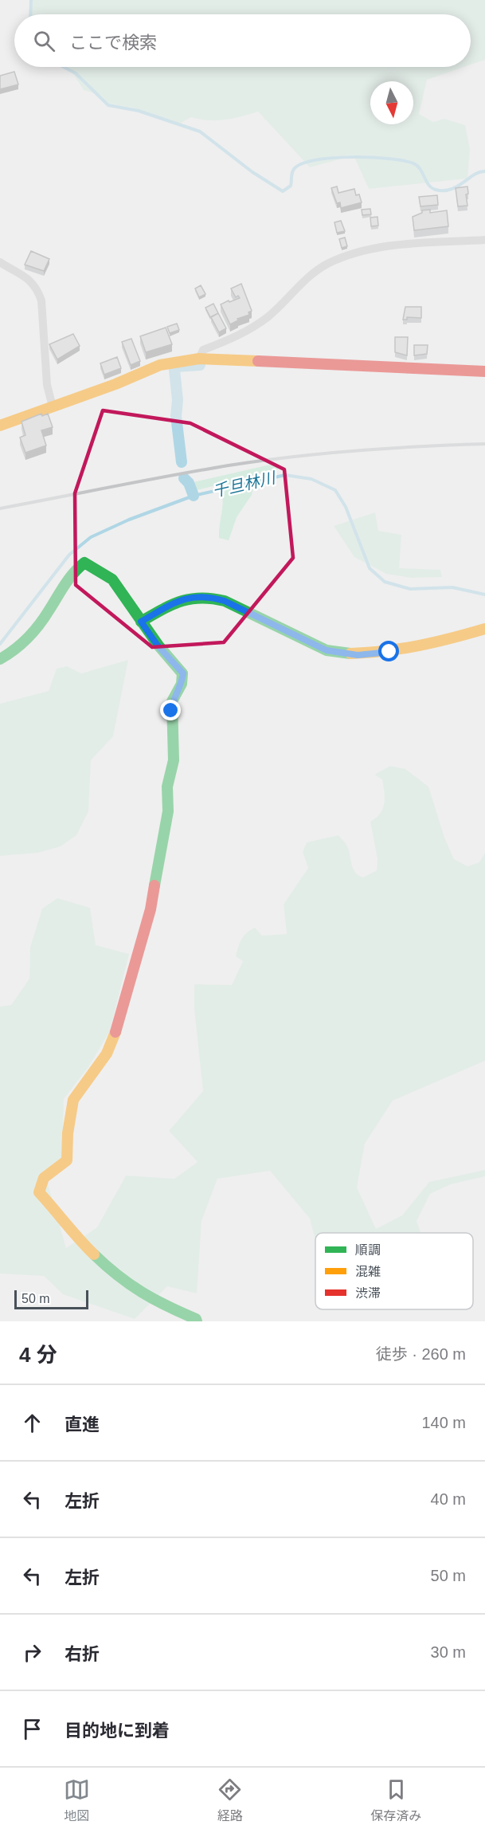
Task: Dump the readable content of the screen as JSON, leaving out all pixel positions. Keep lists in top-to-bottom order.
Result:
{
  "water": ["千旦林川"],
  "legend": ["順調", "混雑", "渋滞"],
  "scale_bar": "50 m",
  "north": "bottom",
  "page": {
    "search": "ここで検索",
    "scale": "50 m",
    "heading": ["4 分", "徒歩 · 260 m"],
    "list": [
      ["直進", "140 m"],
      ["左折", "40 m"],
      ["左折", "50 m"],
      ["右折", "30 m"],
      "目的地に到着"
    ],
    "nav": ["地図", "経路", "保存済み"]
  }
}
